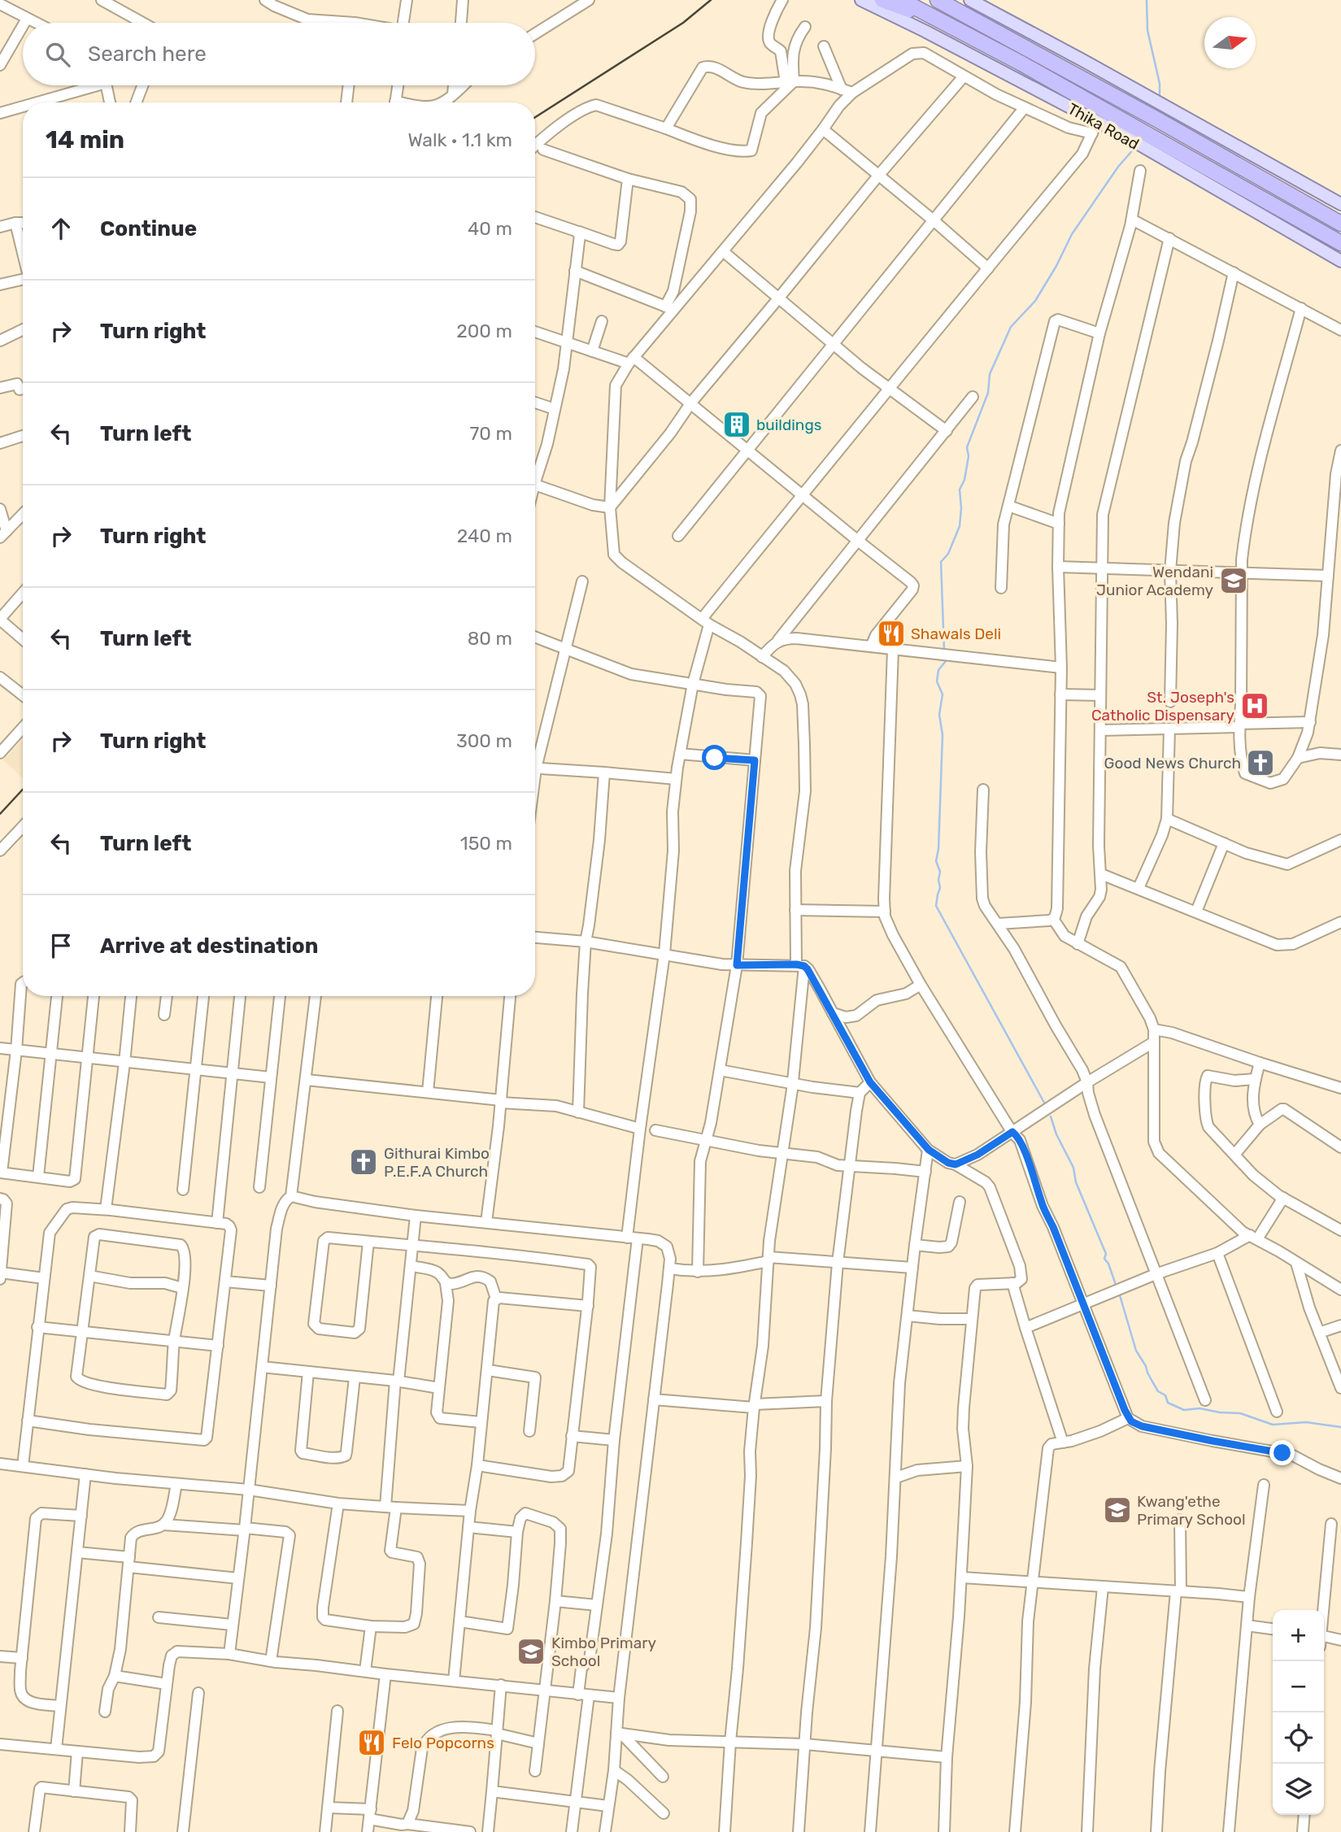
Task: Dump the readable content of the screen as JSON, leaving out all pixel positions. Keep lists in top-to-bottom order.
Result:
{
  "streets": {
    "highway": ["Thika Road"]
  },
  "places": {
    "building": ["buildings"],
    "school or university": ["Wendani Junior Academy", "Kwang'ethe Primary School", "Kimbo Primary School"],
    "restaurant": ["Shawals Deli", "Felo Popcorns"],
    "hospital": ["St. Joseph's Catholic Dispensary"],
    "church": ["Good News Church", "Githurai Kimbo P.E.F.A Church"]
  },
  "north": "right",
  "page": {
    "search": "Search here",
    "heading": ["14 min", "Walk · 1.1 km"],
    "list": [
      ["Continue", "40 m"],
      ["Turn right", "200 m"],
      ["Turn left", "70 m"],
      ["Turn right", "240 m"],
      ["Turn left", "80 m"],
      ["Turn right", "300 m"],
      ["Turn left", "150 m"],
      "Arrive at destination"
    ],
    "map_buttons": ["+", "−"]
  }
}
